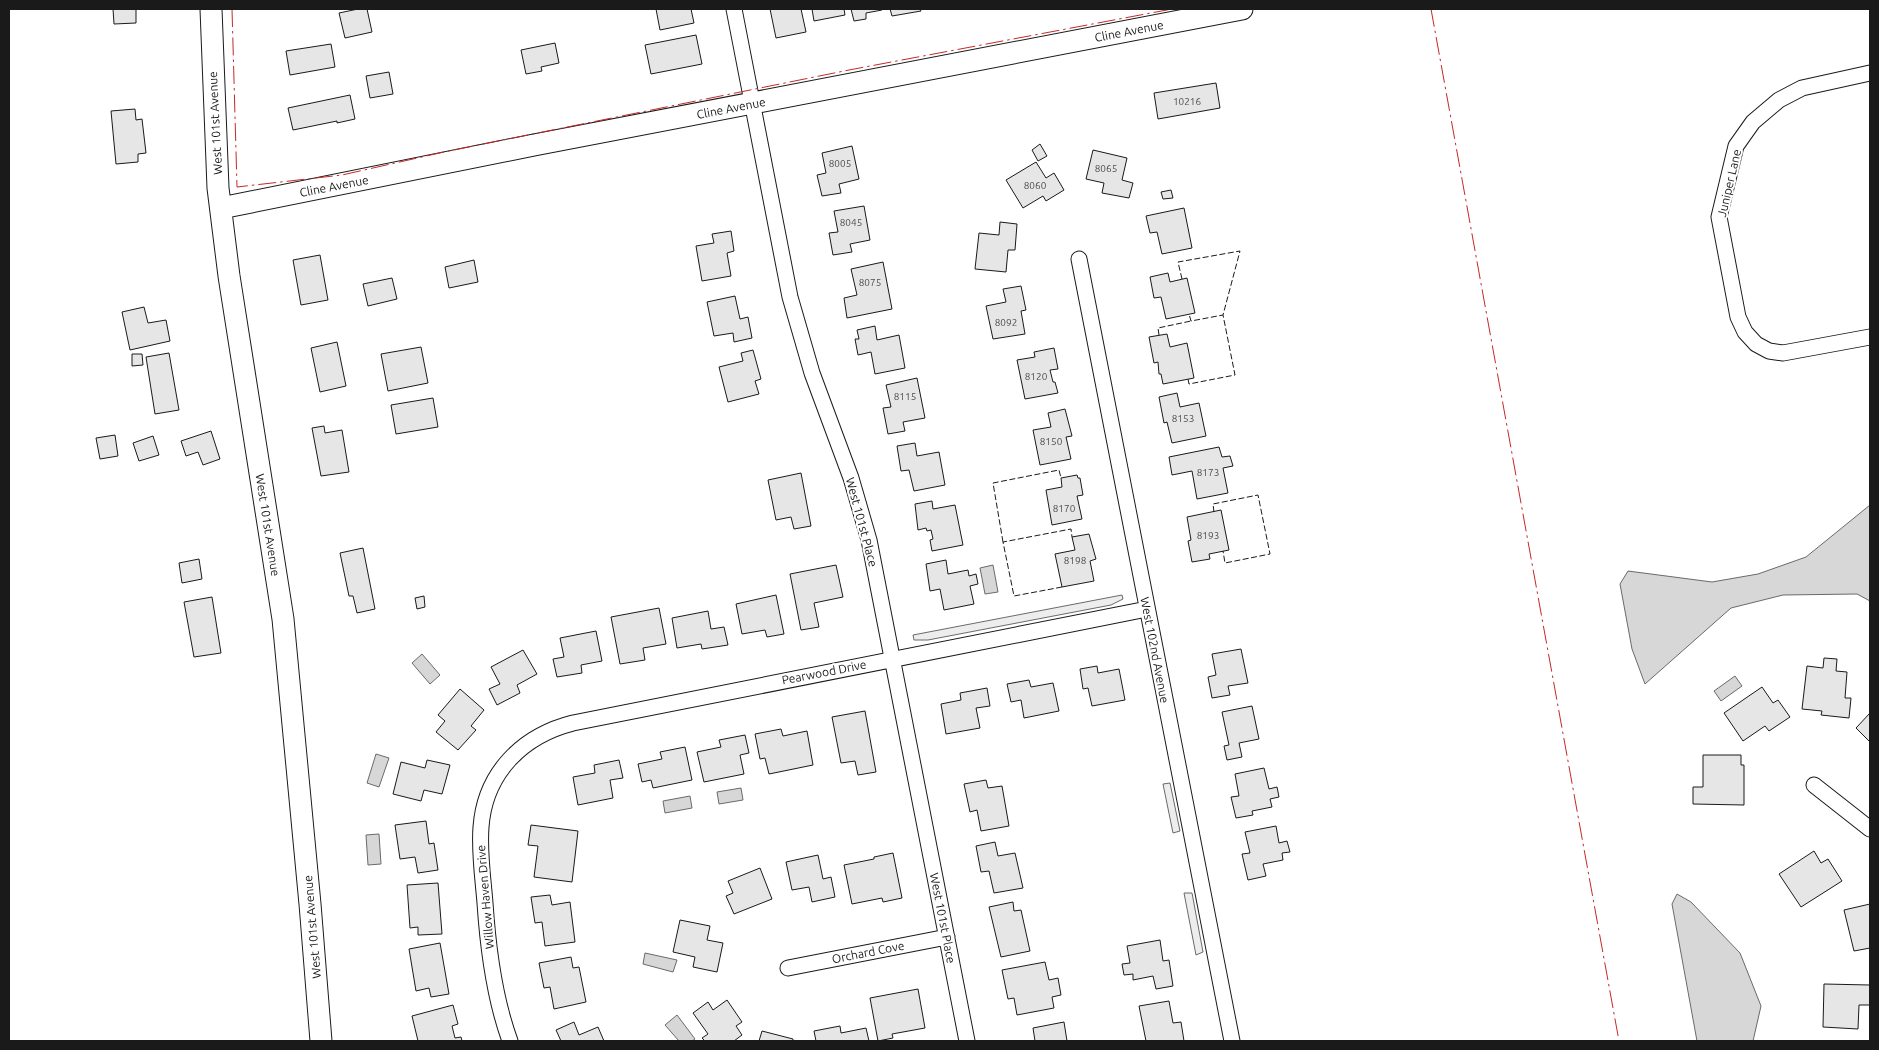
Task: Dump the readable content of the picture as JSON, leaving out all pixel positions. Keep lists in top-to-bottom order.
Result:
{
  "streets": {
    "street": [
      "Cline Avenue",
      "West 101st Avenue",
      "Juniper Lane",
      "West 101st Place",
      "West 102nd Avenue",
      "Pearwood Drive",
      "Willow Haven Drive",
      "Orchard Cove"
    ]
  },
  "crossings": [
    ["Cline Avenue", "West 101st Avenue"],
    ["Cline Avenue", "West 101st Place"],
    ["West 101st Place", "Pearwood Drive"],
    ["West 101st Place", "Orchard Cove"],
    ["West 102nd Avenue", "Pearwood Drive"],
    ["Pearwood Drive", "Willow Haven Drive"]
  ],
  "house_numbers": [
    "10216",
    "8005",
    "8065",
    "8060",
    "8045",
    "8075",
    "8092",
    "8120",
    "8115",
    "8153",
    "8150",
    "8173",
    "8170",
    "8193",
    "8198"
  ]
}
